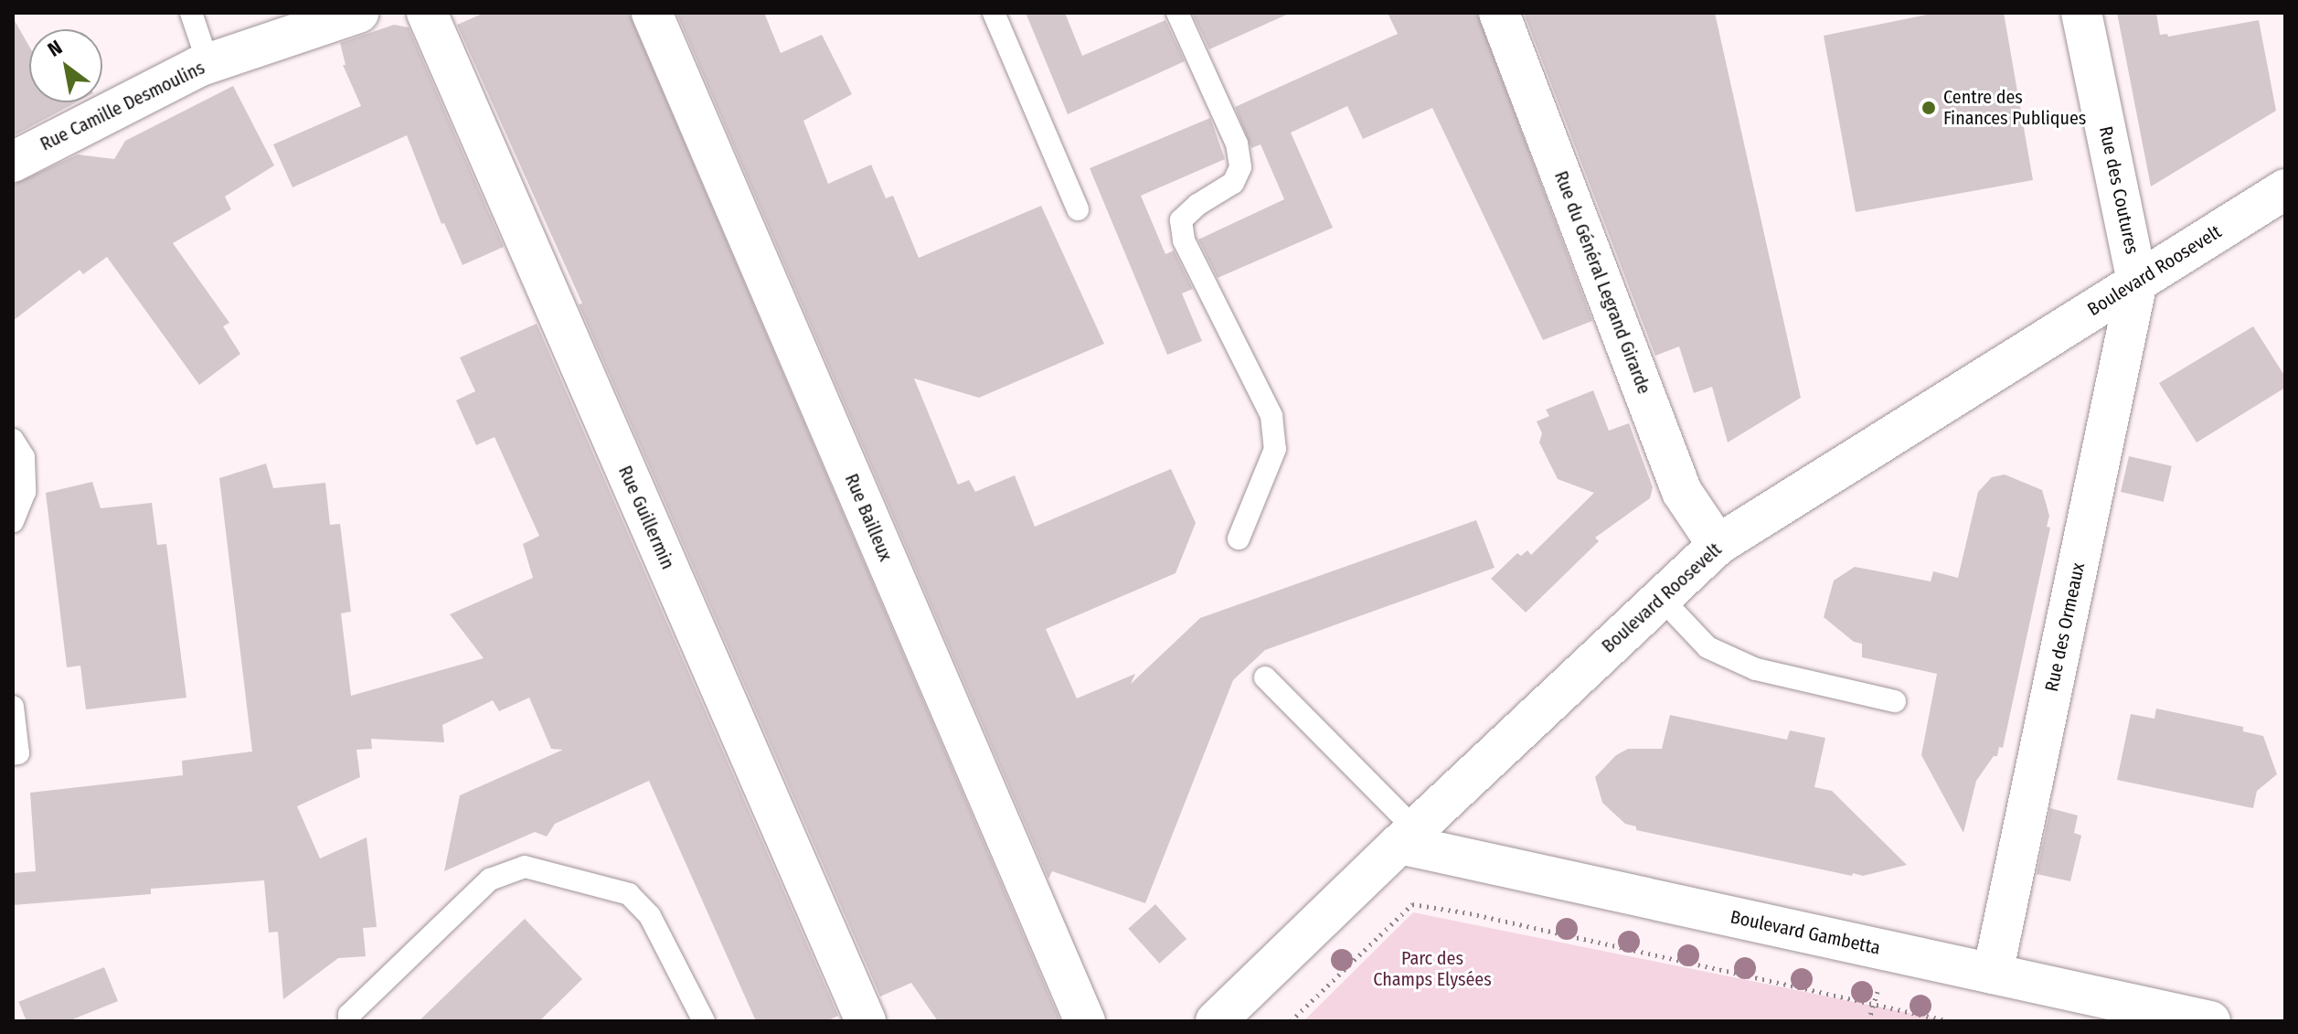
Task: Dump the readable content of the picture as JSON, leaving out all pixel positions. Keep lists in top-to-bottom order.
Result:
{
  "streets": {
    "street": [
      "Rue Camille Desmoulins",
      "Rue des Coutures",
      "Boulevard Roosevelt",
      "Rue du Général Legrand Girarde",
      "Rue Guillermin",
      "Rue Bailleux",
      "Rue des Ormeaux",
      "Boulevard Gambetta"
    ]
  },
  "crossings": [
    ["Rue des Coutures", "Boulevard Roosevelt"],
    ["Rue des Coutures", "Rue des Ormeaux"],
    ["Boulevard Roosevelt", "Rue du Général Legrand Girarde"],
    ["Boulevard Roosevelt", "Rue des Ormeaux"],
    ["Boulevard Roosevelt", "Boulevard Gambetta"],
    ["Rue des Ormeaux", "Boulevard Gambetta"]
  ],
  "parks": ["Parc des Champs Elysées"],
  "places": ["Centre des Finances Publiques"],
  "north": "top left"
}
